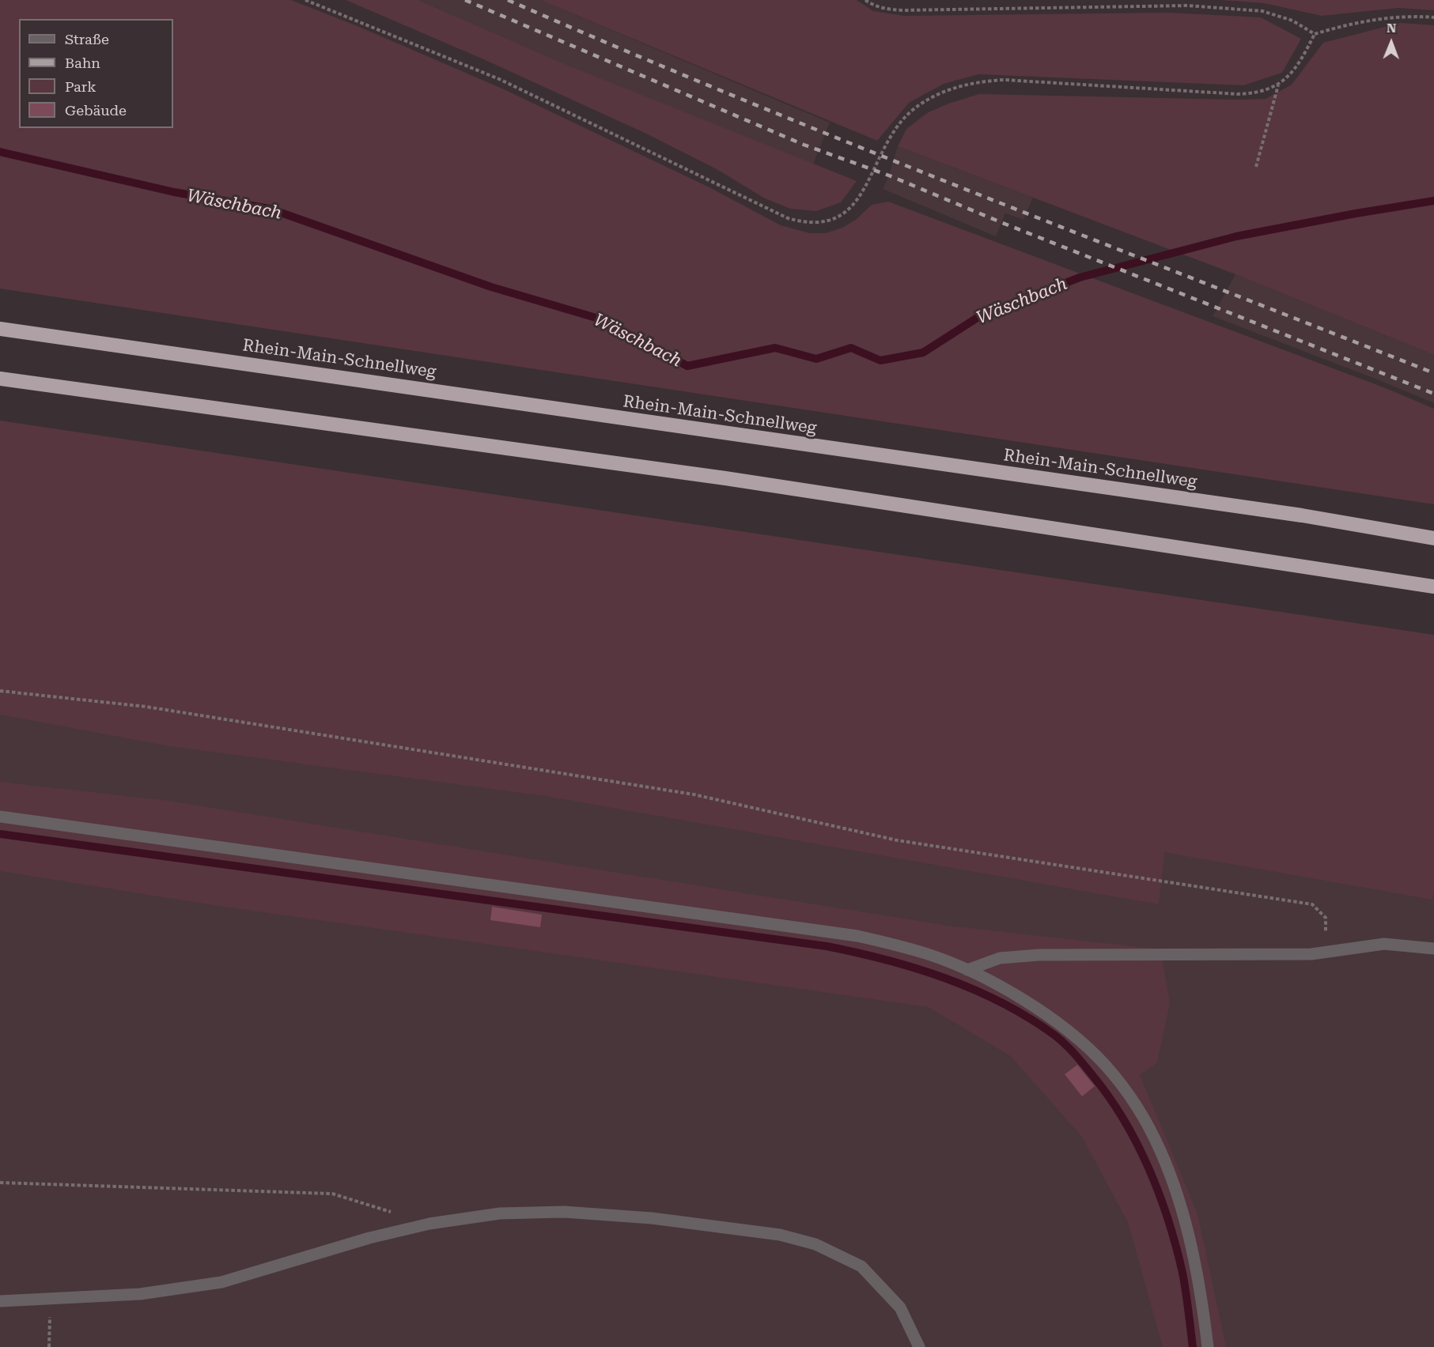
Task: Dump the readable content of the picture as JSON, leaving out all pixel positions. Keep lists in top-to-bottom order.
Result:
{
  "streets": {
    "highway": ["Rhein-Main-Schnellweg"]
  },
  "water": ["Wäschbach"],
  "legend": [
    "Straße",
    "Bahn",
    "Park",
    "Gebäude"
  ],
  "north": "top"
}
